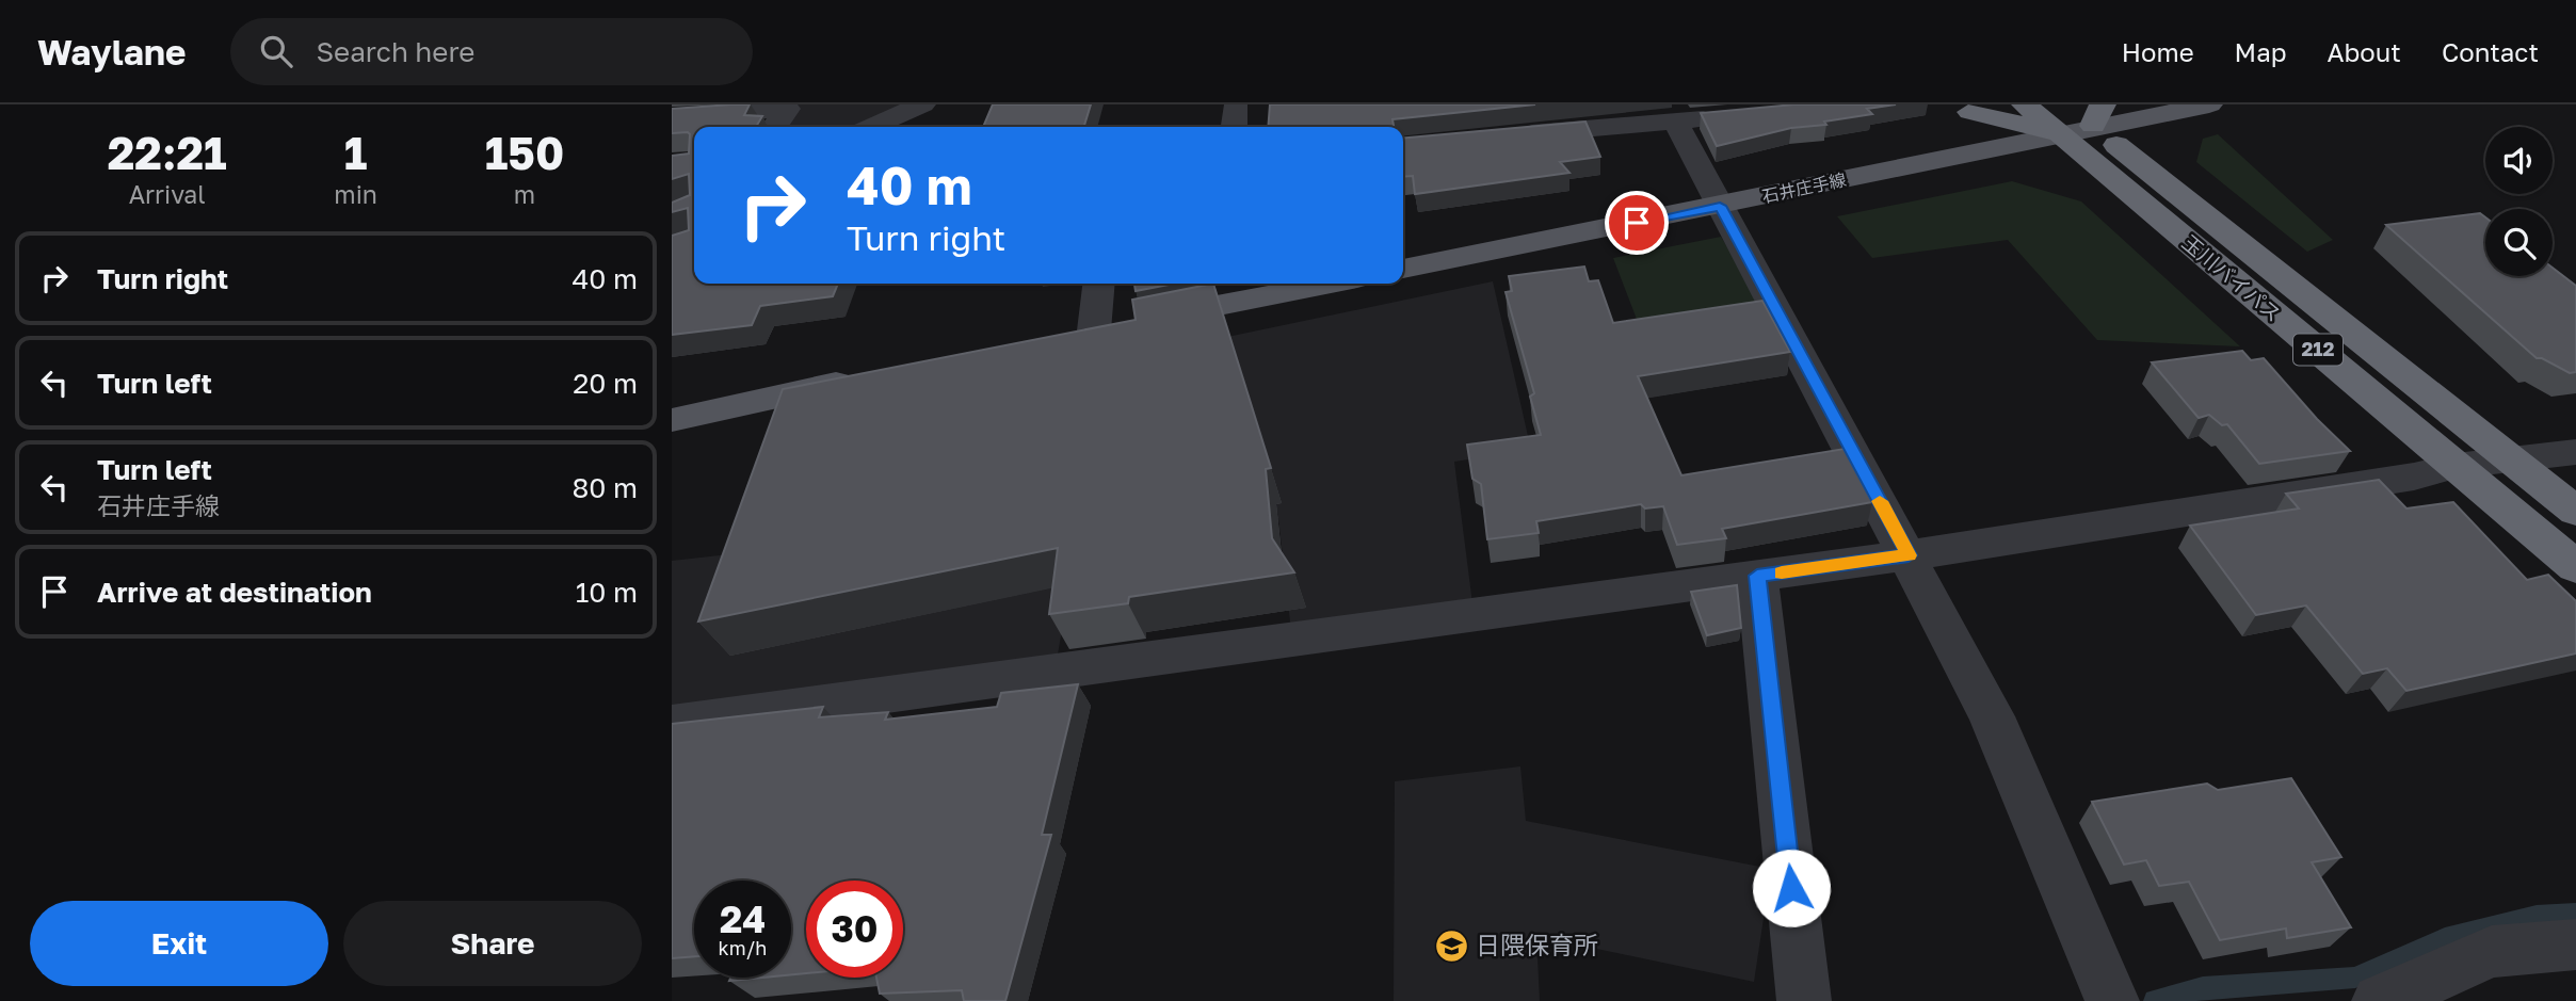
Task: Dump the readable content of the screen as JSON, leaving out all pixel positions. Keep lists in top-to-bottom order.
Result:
{
  "streets": {
    "highway": ["玉川バイパス", "212"],
    "main road": ["石井庄手線"]
  },
  "crossings": [
    ["石井庄手線", "玉川バイパス"],
    ["石井庄手線", "212"],
    ["玉川バイパス", "212"]
  ],
  "places": {
    "school or university": ["日隈保育所"]
  },
  "page": {
    "header": "Waylane",
    "search": "Search here",
    "nav": [
      "Home",
      "Map",
      "About",
      "Contact"
    ],
    "eta": [
      "22:21",
      "Arrival",
      "1",
      "min",
      "150",
      "m"
    ],
    "turn": ["40 m", "Turn right"],
    "list": [
      {
        "name": "Turn right",
        "value": "40 m"
      },
      {
        "name": "Turn left",
        "value": "20 m"
      },
      {
        "name": "Turn left",
        "note": "石井庄手線",
        "value": "80 m"
      },
      {
        "name": "Arrive at destination",
        "value": "10 m"
      }
    ],
    "speed": "24 km/h",
    "limit": "30",
    "buttons": ["Exit", "Share"]
  }
}
